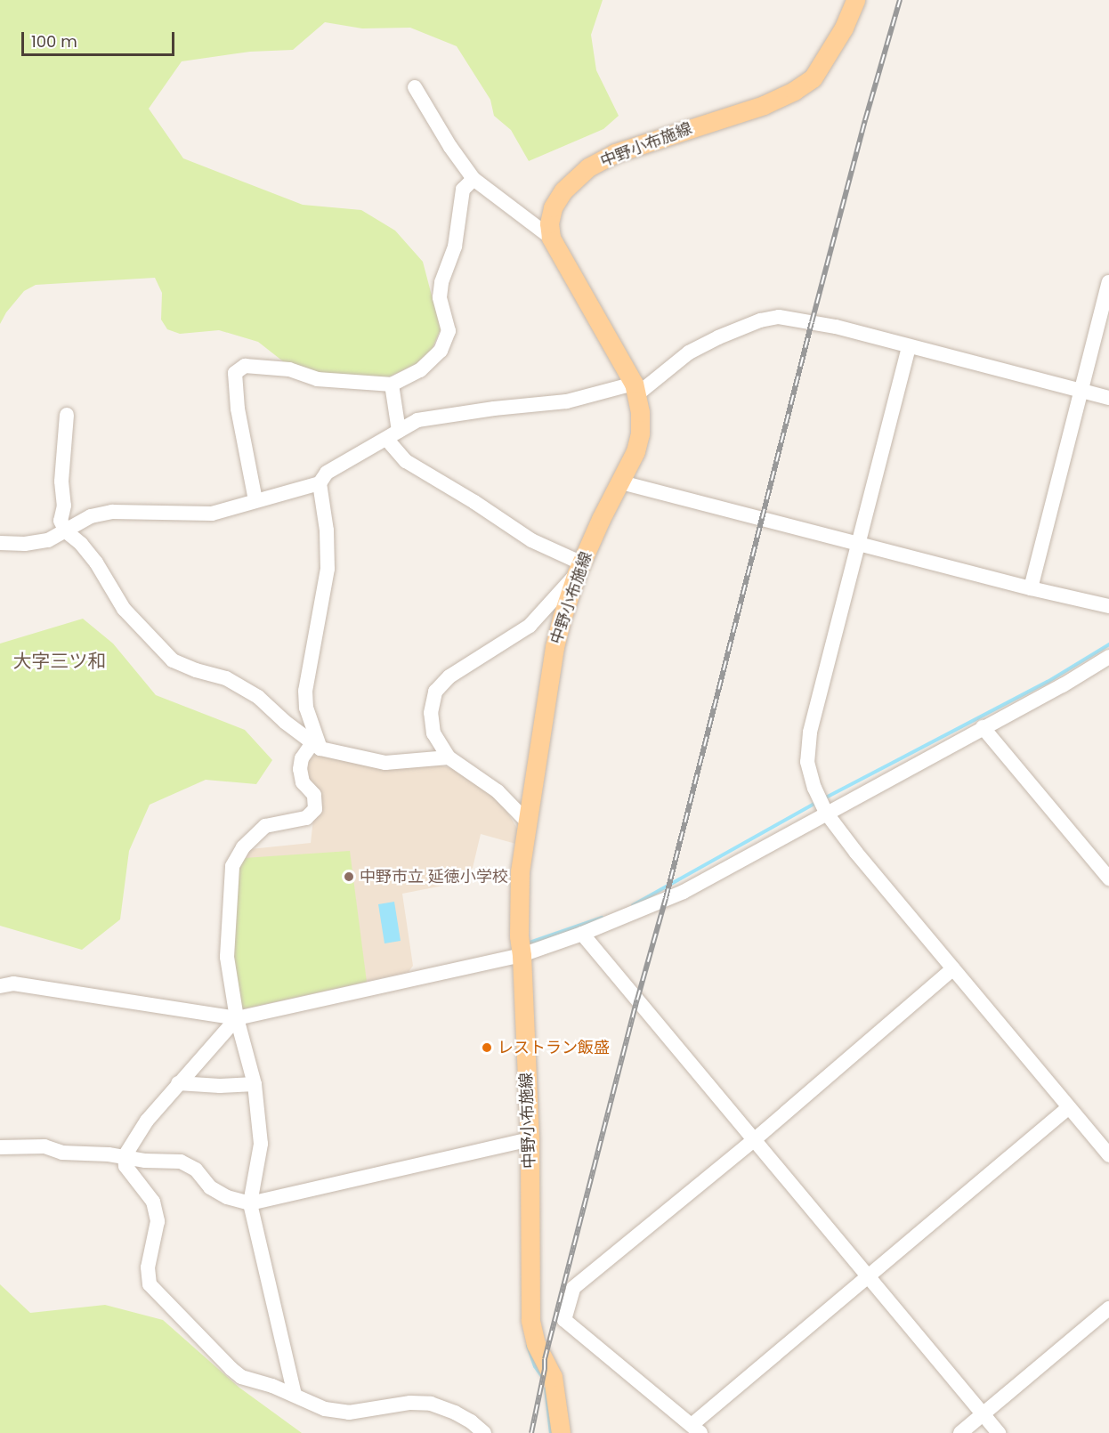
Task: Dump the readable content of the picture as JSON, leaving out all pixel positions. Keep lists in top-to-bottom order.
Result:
{
  "streets": {
    "main road": ["中野小布施線"]
  },
  "districts": ["大字三ツ和"],
  "places": ["中野市立 延徳小学校", "レストラン飯盛"],
  "scale_bar": "100 m"
}
